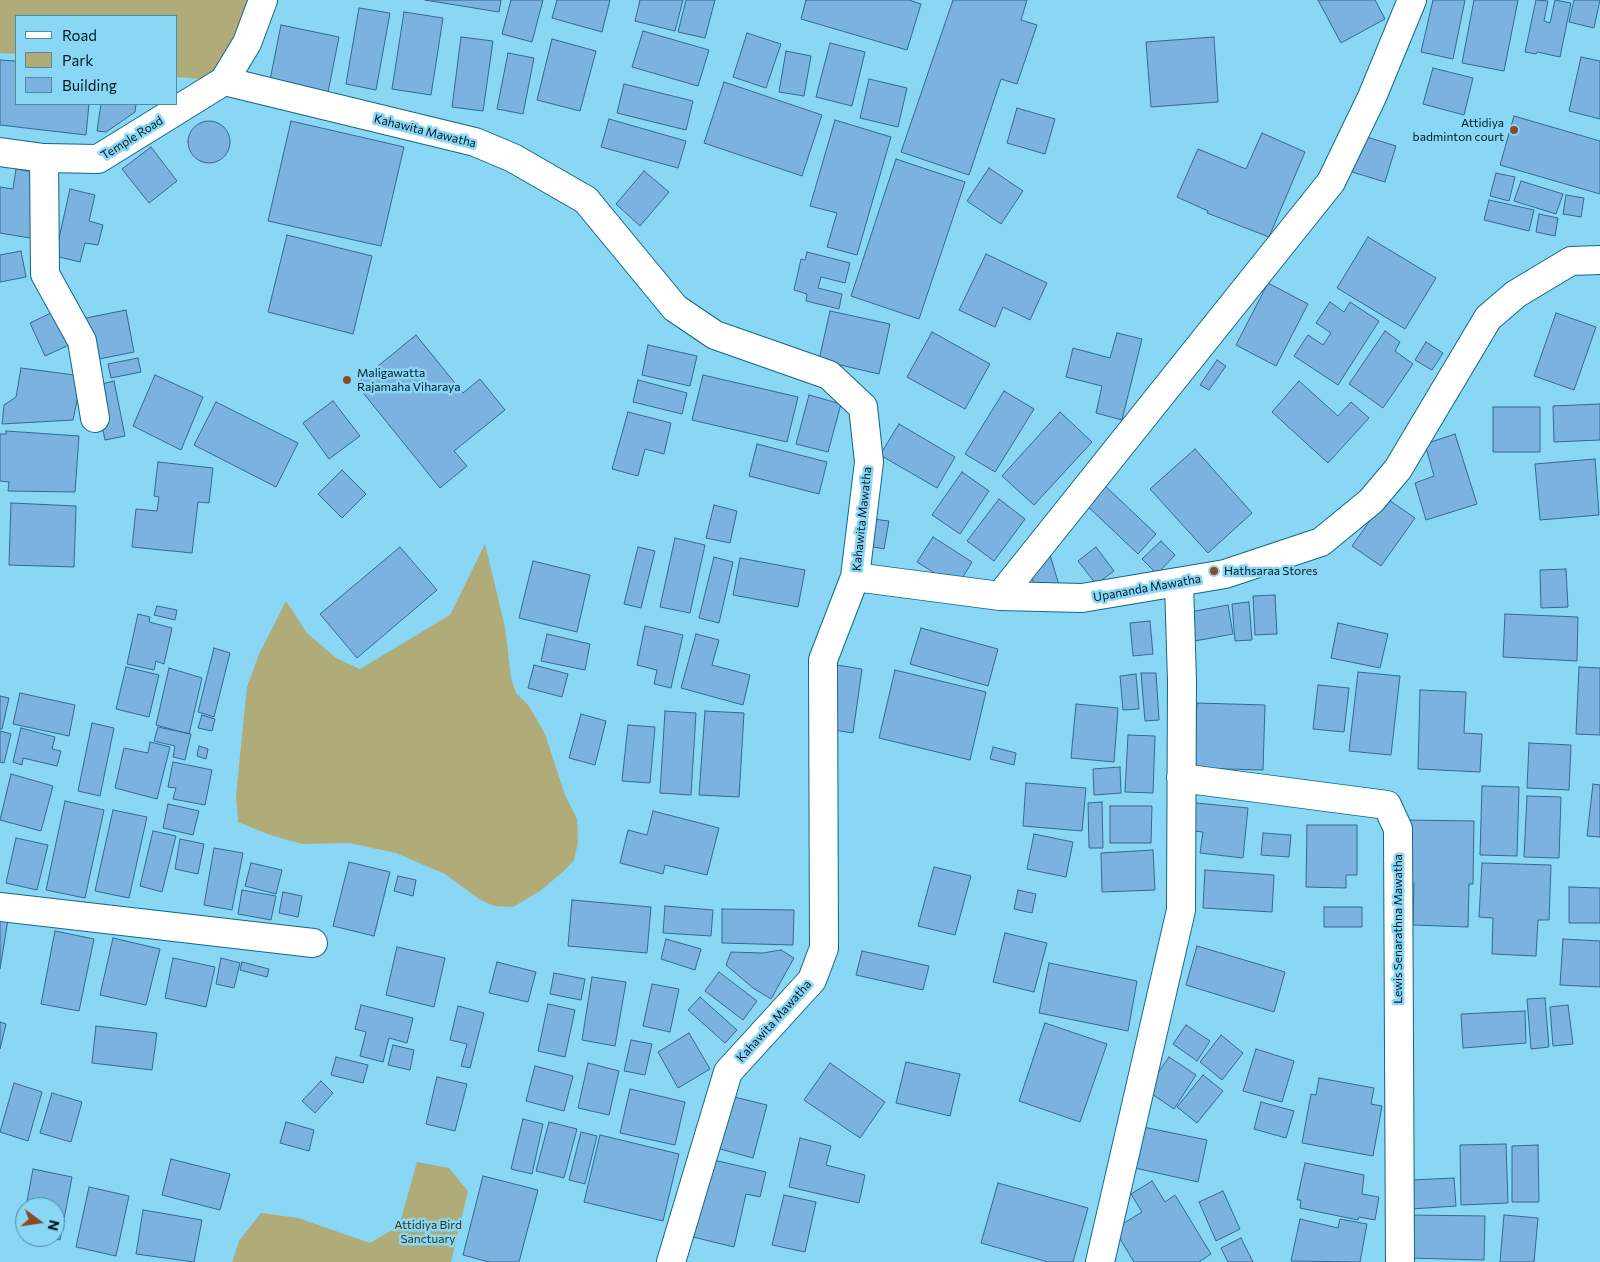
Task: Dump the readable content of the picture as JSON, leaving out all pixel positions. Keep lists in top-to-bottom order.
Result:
{
  "streets": {
    "street": [
      "Kahawita Mawatha",
      "Temple Road",
      "Upananda Mawatha",
      "Lewis Senarathna Mawatha"
    ]
  },
  "crossings": [
    ["Kahawita Mawatha", "Temple Road"],
    ["Kahawita Mawatha", "Upananda Mawatha"]
  ],
  "parks": ["Attidiya Bird Sanctuary"],
  "places": ["Attidiya badminton court", "Maligawatta Rajamaha Viharaya", "Hathsaraa Stores"],
  "legend": ["Road", "Park", "Building"],
  "north": "right"
}
